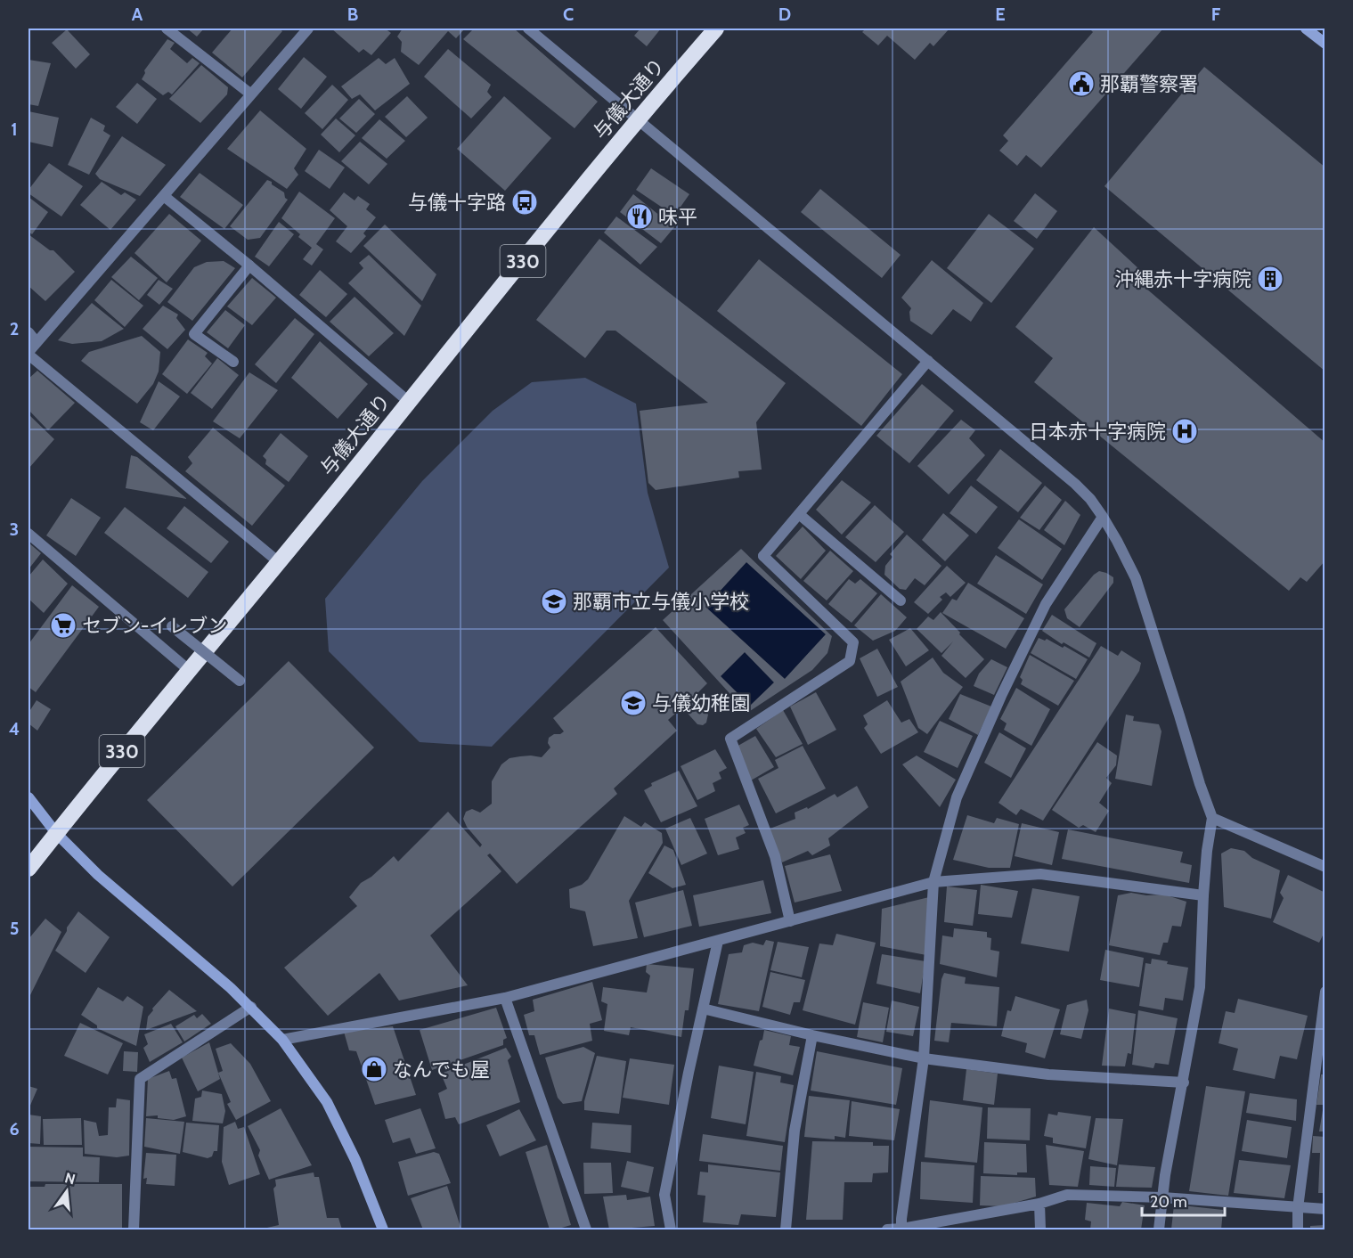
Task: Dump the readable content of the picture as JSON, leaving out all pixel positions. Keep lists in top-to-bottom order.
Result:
{
  "streets": {
    "highway": ["与儀大通り", "330"]
  },
  "places": {
    "public building": ["那覇警察署"],
    "bus stop": ["与儀十字路"],
    "restaurant": ["味平"],
    "building": ["沖縄赤十字病院"],
    "hospital": ["日本赤十字病院"],
    "school or university": ["那覇市立与儀小学校", "与儀幼稚園"],
    "supermarket": ["セブン-イレブン"],
    "shop": ["なんでも屋"]
  },
  "scale_bar": "20 m",
  "north": "top",
  "grid": {
    "columns": [
      "A",
      "B",
      "C",
      "D",
      "E",
      "F"
    ],
    "rows": [
      "1",
      "2",
      "3",
      "4",
      "5",
      "6"
    ]
  }
}
